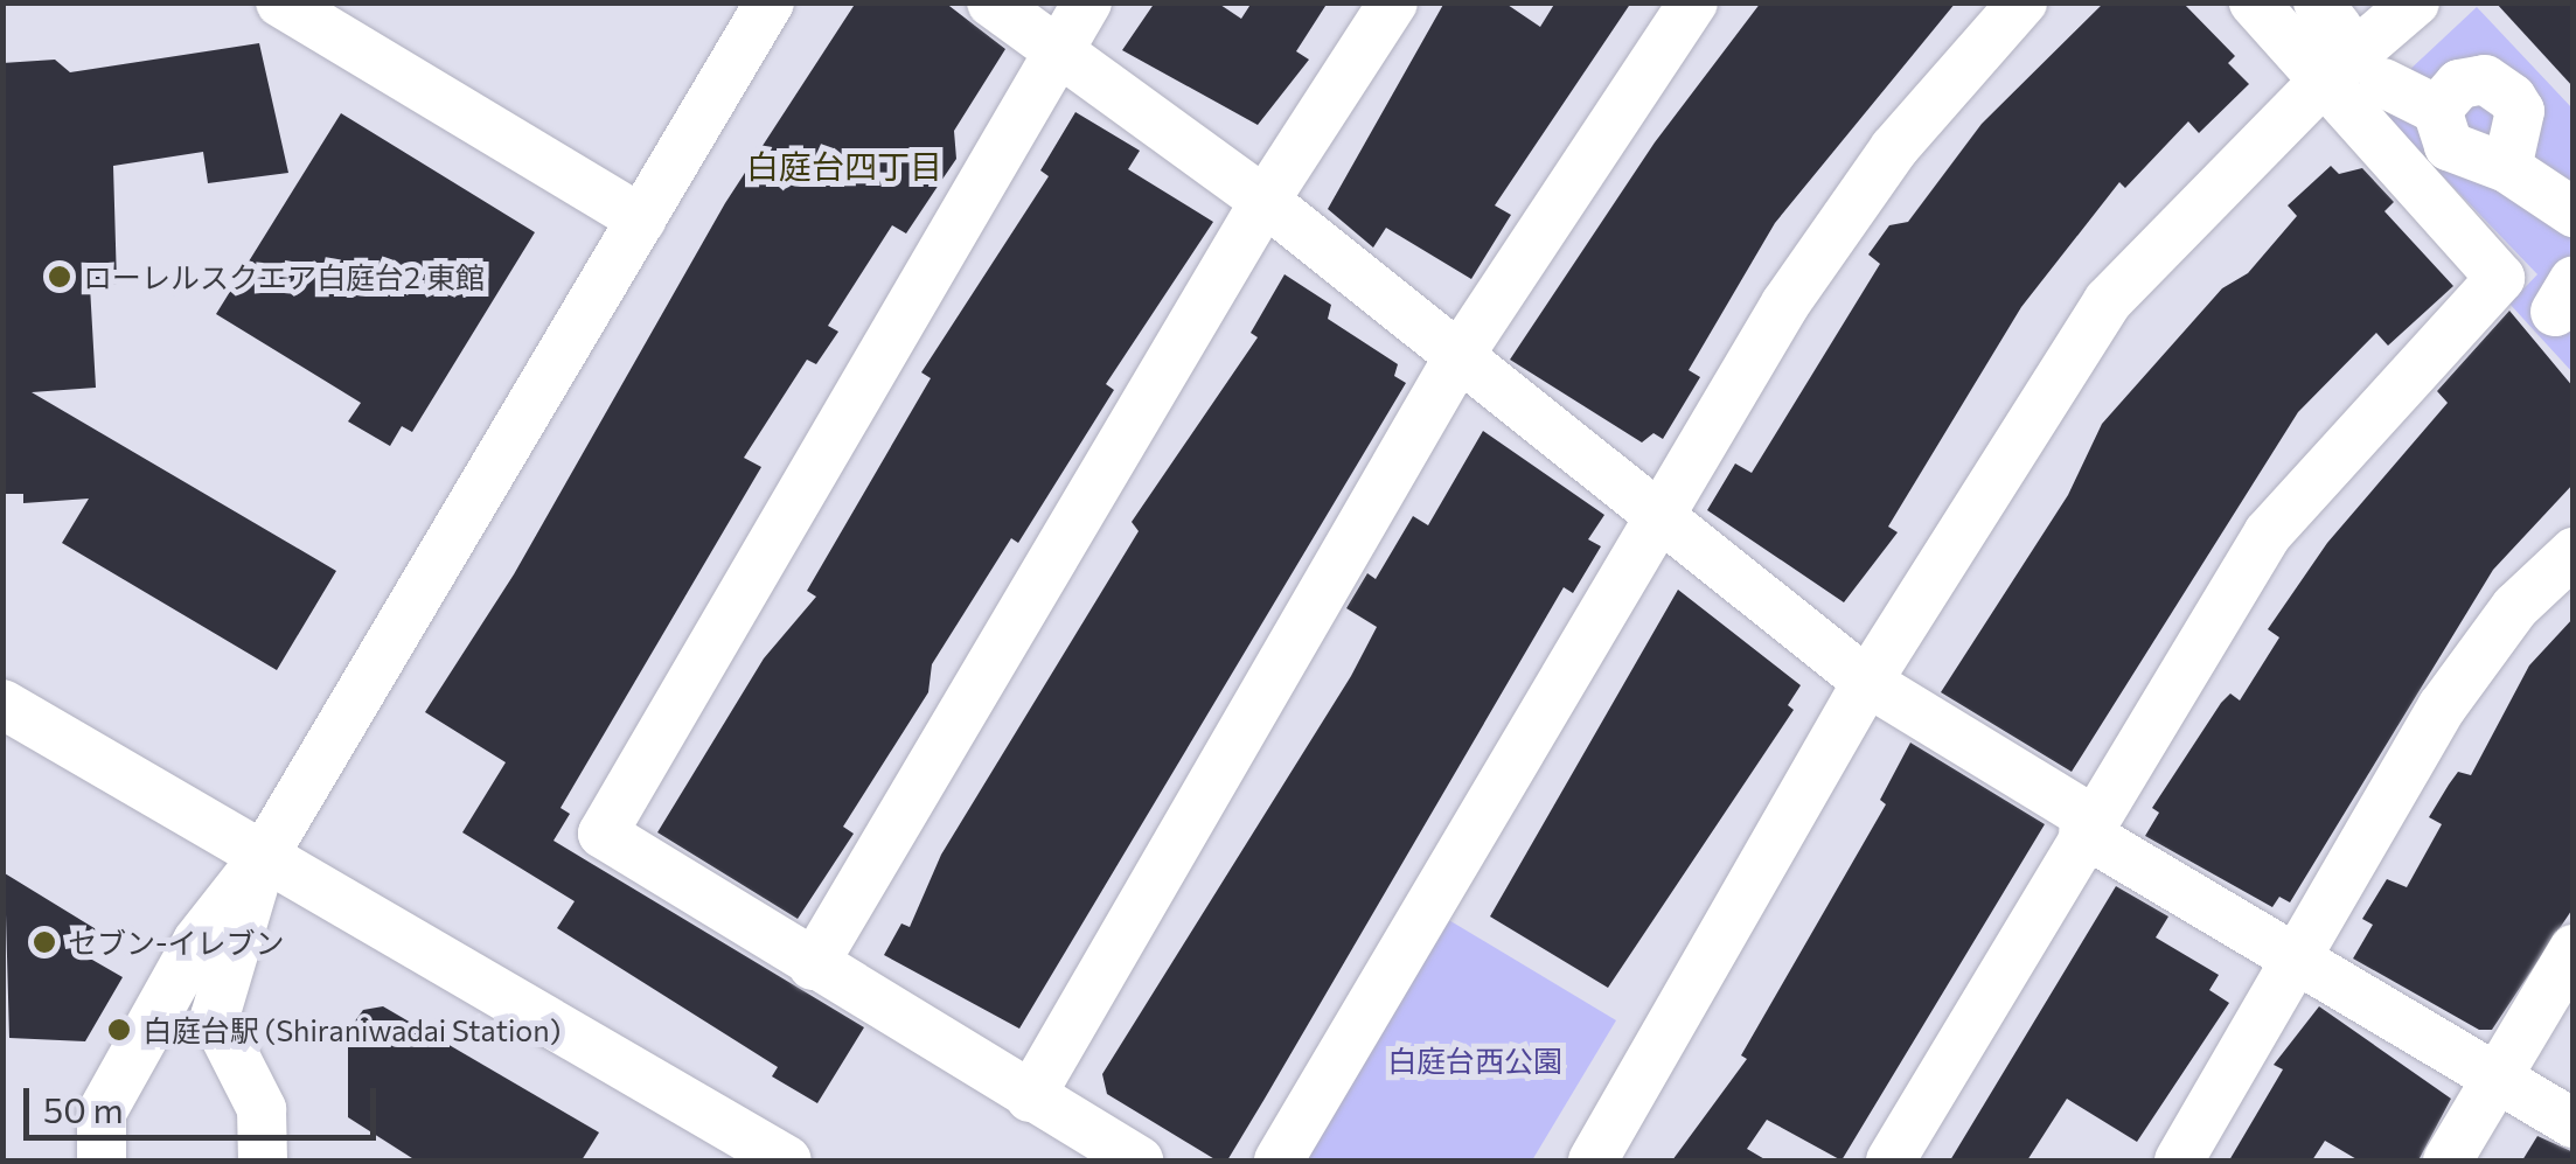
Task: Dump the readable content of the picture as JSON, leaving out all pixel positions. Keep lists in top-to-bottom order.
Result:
{
  "districts": ["白庭台四丁目"],
  "parks": ["白庭台西公園"],
  "places": ["ローレルスクエア白庭台2 東館", "セブン-イレブン", "白庭台駅 (Shiraniwadai Station)"],
  "scale_bar": "50 m"
}
